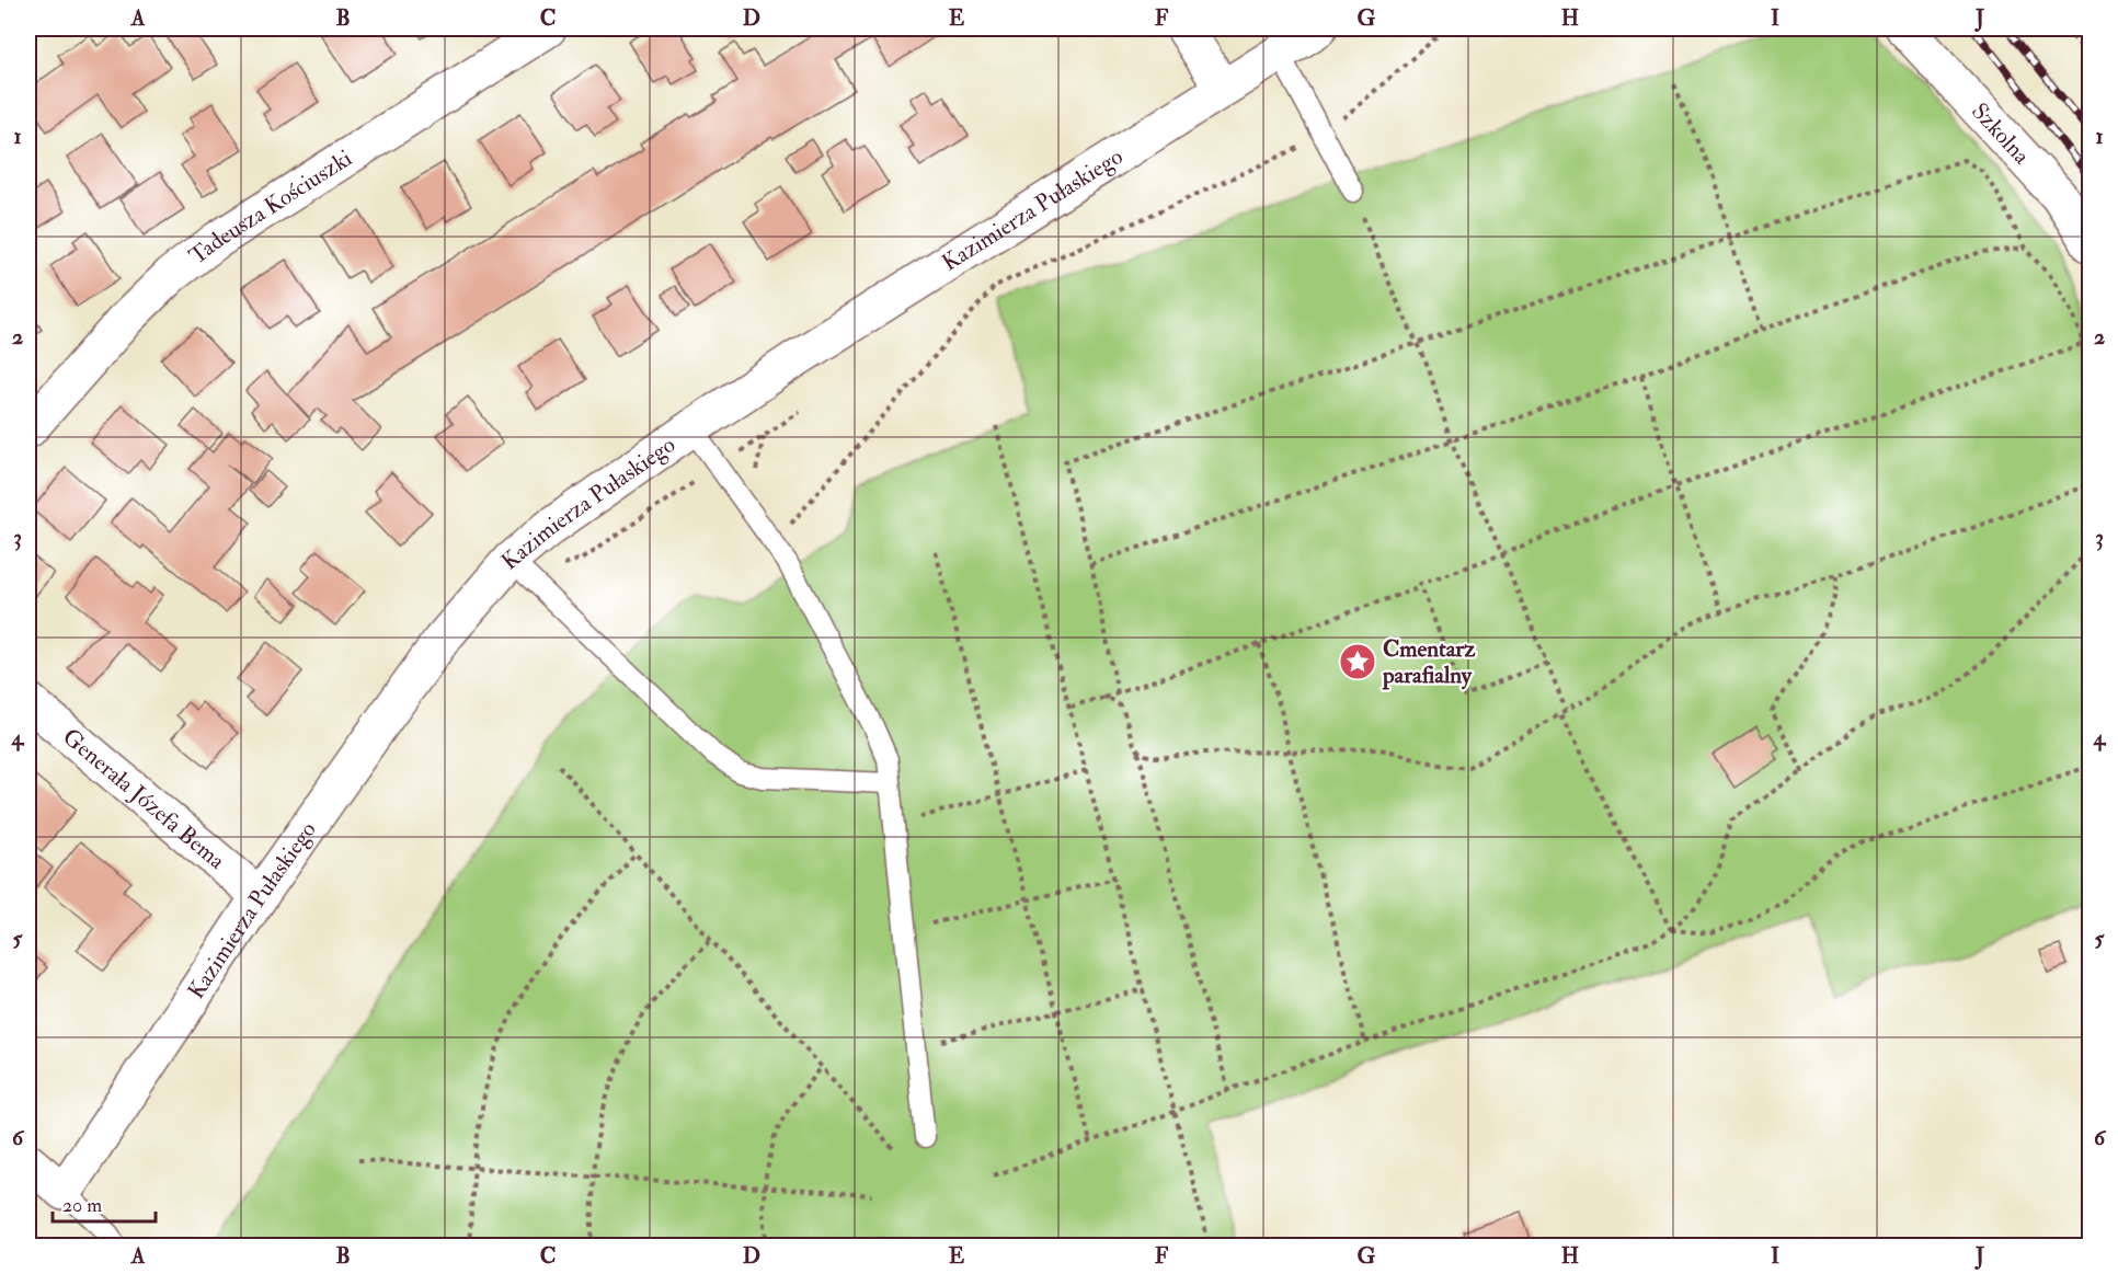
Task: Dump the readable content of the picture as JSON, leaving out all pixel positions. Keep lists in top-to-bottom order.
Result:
{
  "streets": {
    "street": [
      "Szkolna",
      "Tadeusza Kościuszki",
      "Kazimierza Pułaskiego",
      "Generała Józefa Bema"
    ]
  },
  "crossings": [
    ["Kazimierza Pułaskiego", "Generała Józefa Bema"]
  ],
  "places": {
    "place": ["Cmentarz parafialny"]
  },
  "scale_bar": "20 m",
  "grid": {
    "columns": [
      "A",
      "B",
      "C",
      "D",
      "E",
      "F",
      "G",
      "H",
      "I",
      "J"
    ],
    "rows": [
      "1",
      "2",
      "3",
      "4",
      "5",
      "6"
    ]
  }
}
